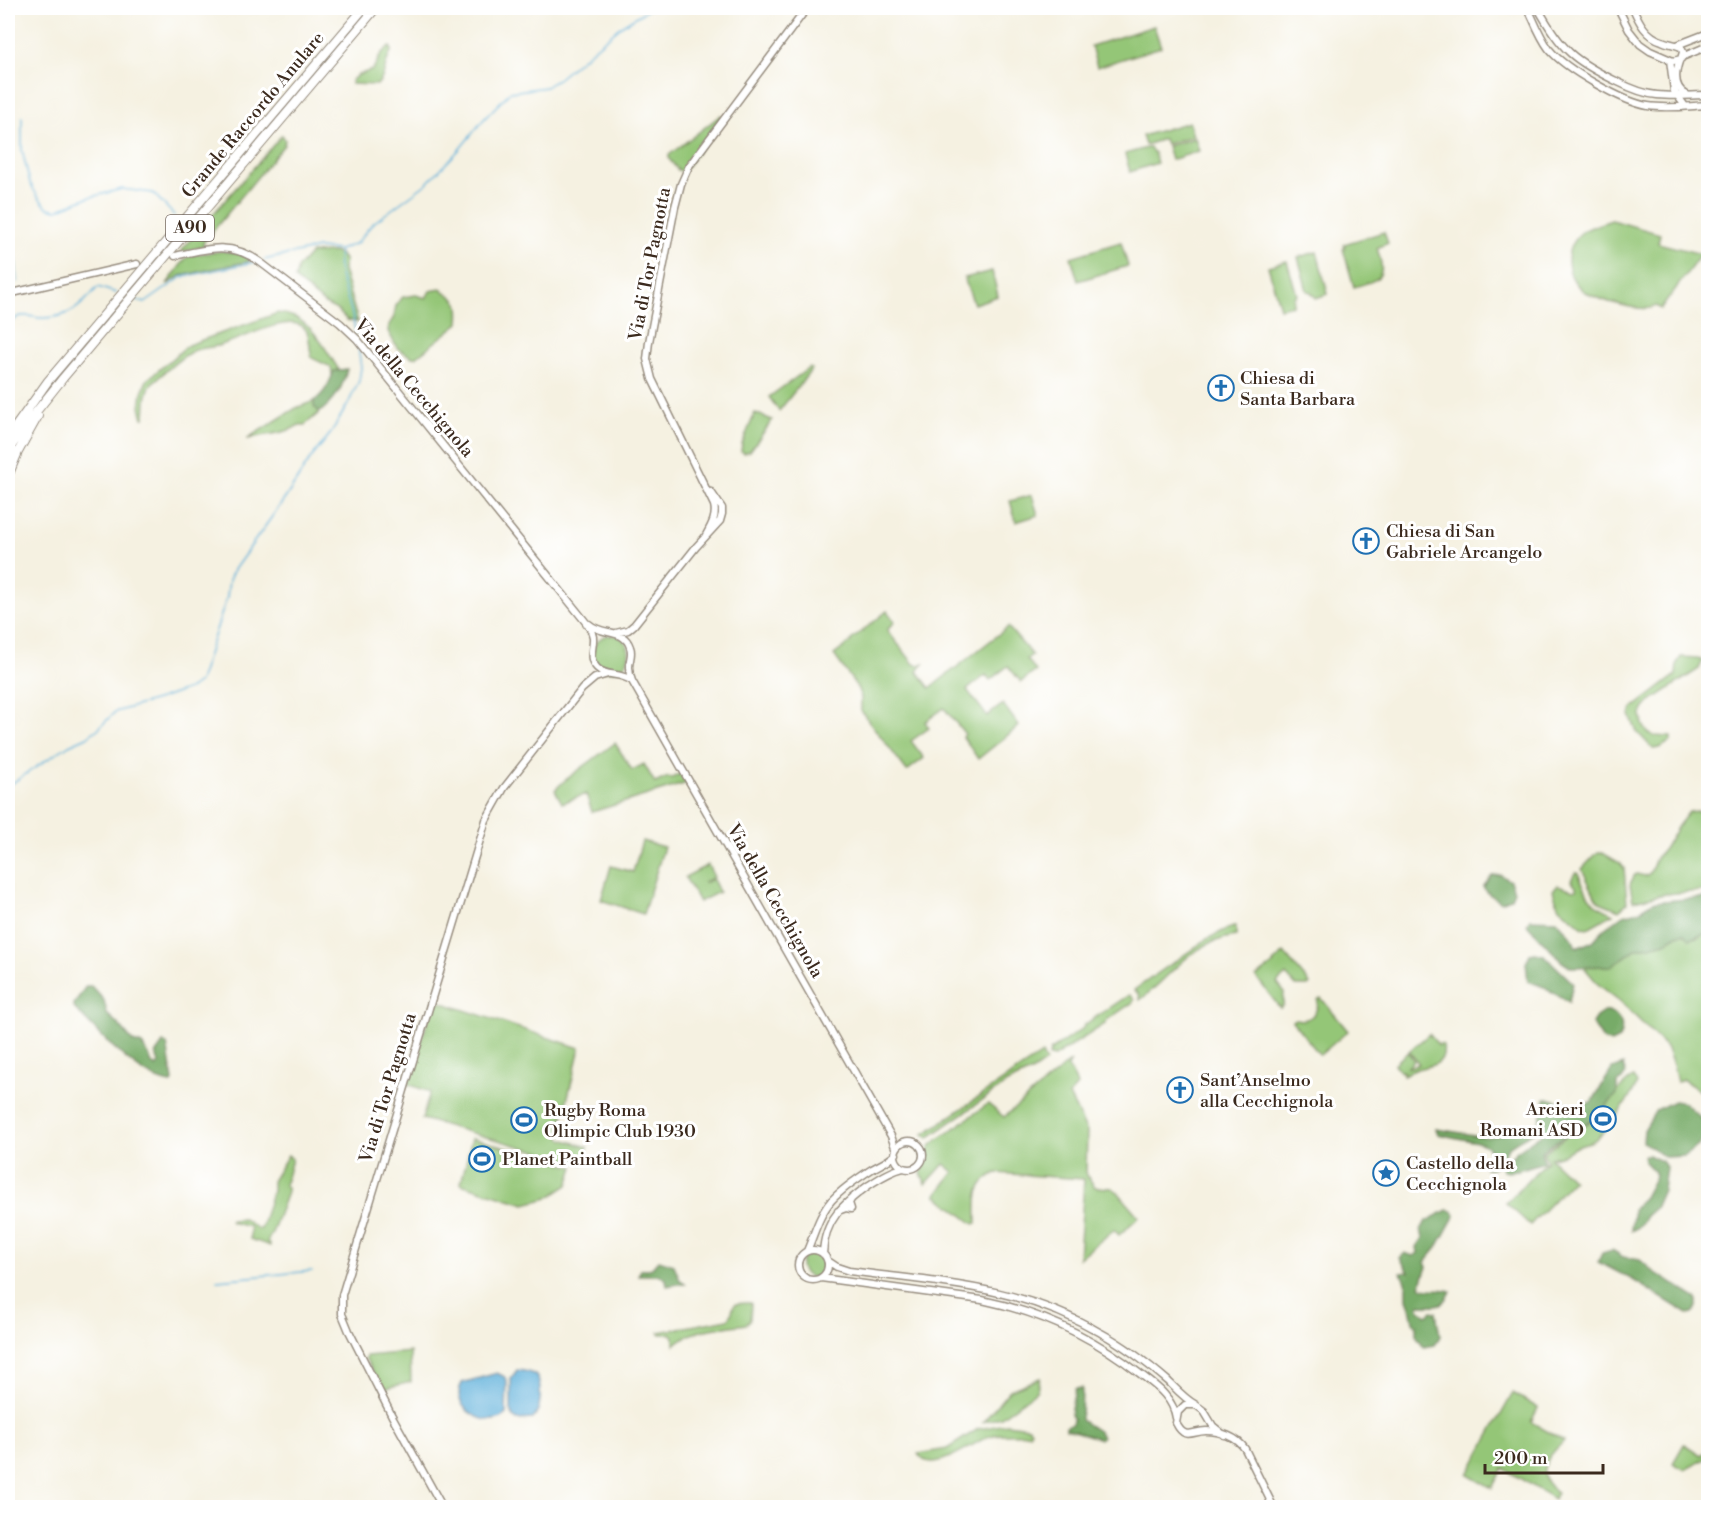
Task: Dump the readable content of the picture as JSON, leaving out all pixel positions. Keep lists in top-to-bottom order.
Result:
{
  "streets": {
    "highway": ["Grande Raccordo Anulare", "A90"],
    "street": ["Via di Tor Pagnotta", "Via della Cecchignola"]
  },
  "crossings": [
    ["Via di Tor Pagnotta", "Via della Cecchignola"]
  ],
  "places": {
    "church": ["Chiesa di Santa Barbara", "Chiesa di San Gabriele Arcangelo", "Sant’Anselmo alla Cecchignola"],
    "sports": ["Arcieri Romani ASD", "Rugby Roma Olimpic Club 1930", "Planet Paintball"],
    "place": ["Castello della Cecchignola"]
  },
  "scale_bar": "200 m"
}
